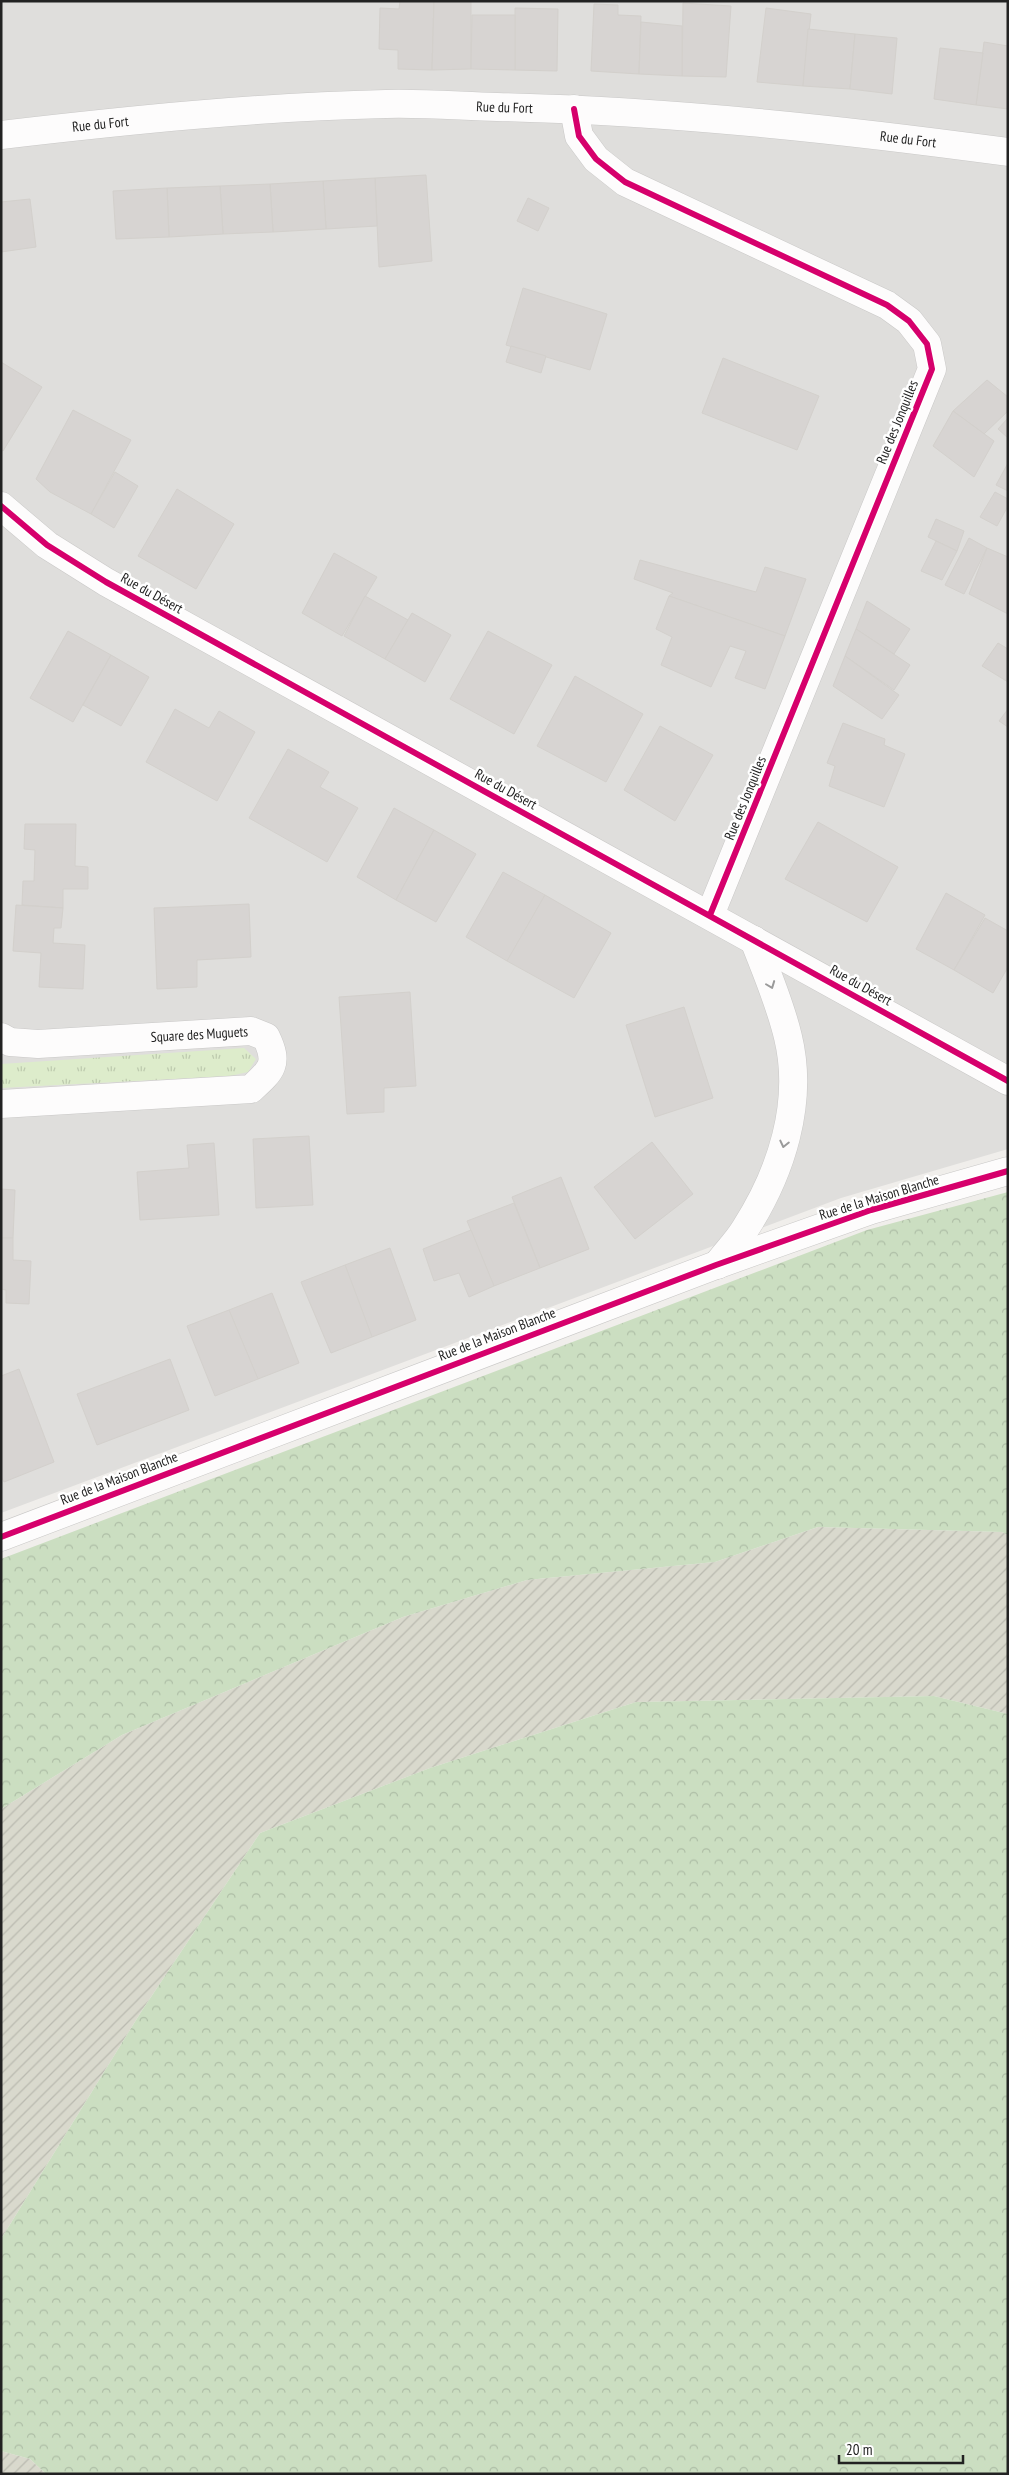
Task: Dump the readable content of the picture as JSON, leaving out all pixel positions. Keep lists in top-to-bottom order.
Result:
{
  "streets": {
    "street": [
      "Rue du Fort",
      "Rue des Jonquilles",
      "Rue du Désert",
      "Square des Muguets",
      "Rue de la Maison Blanche"
    ]
  },
  "crossings": [
    ["Rue du Fort", "Rue des Jonquilles"],
    ["Rue des Jonquilles", "Rue du Désert"]
  ],
  "scale_bar": "20 m"
}
